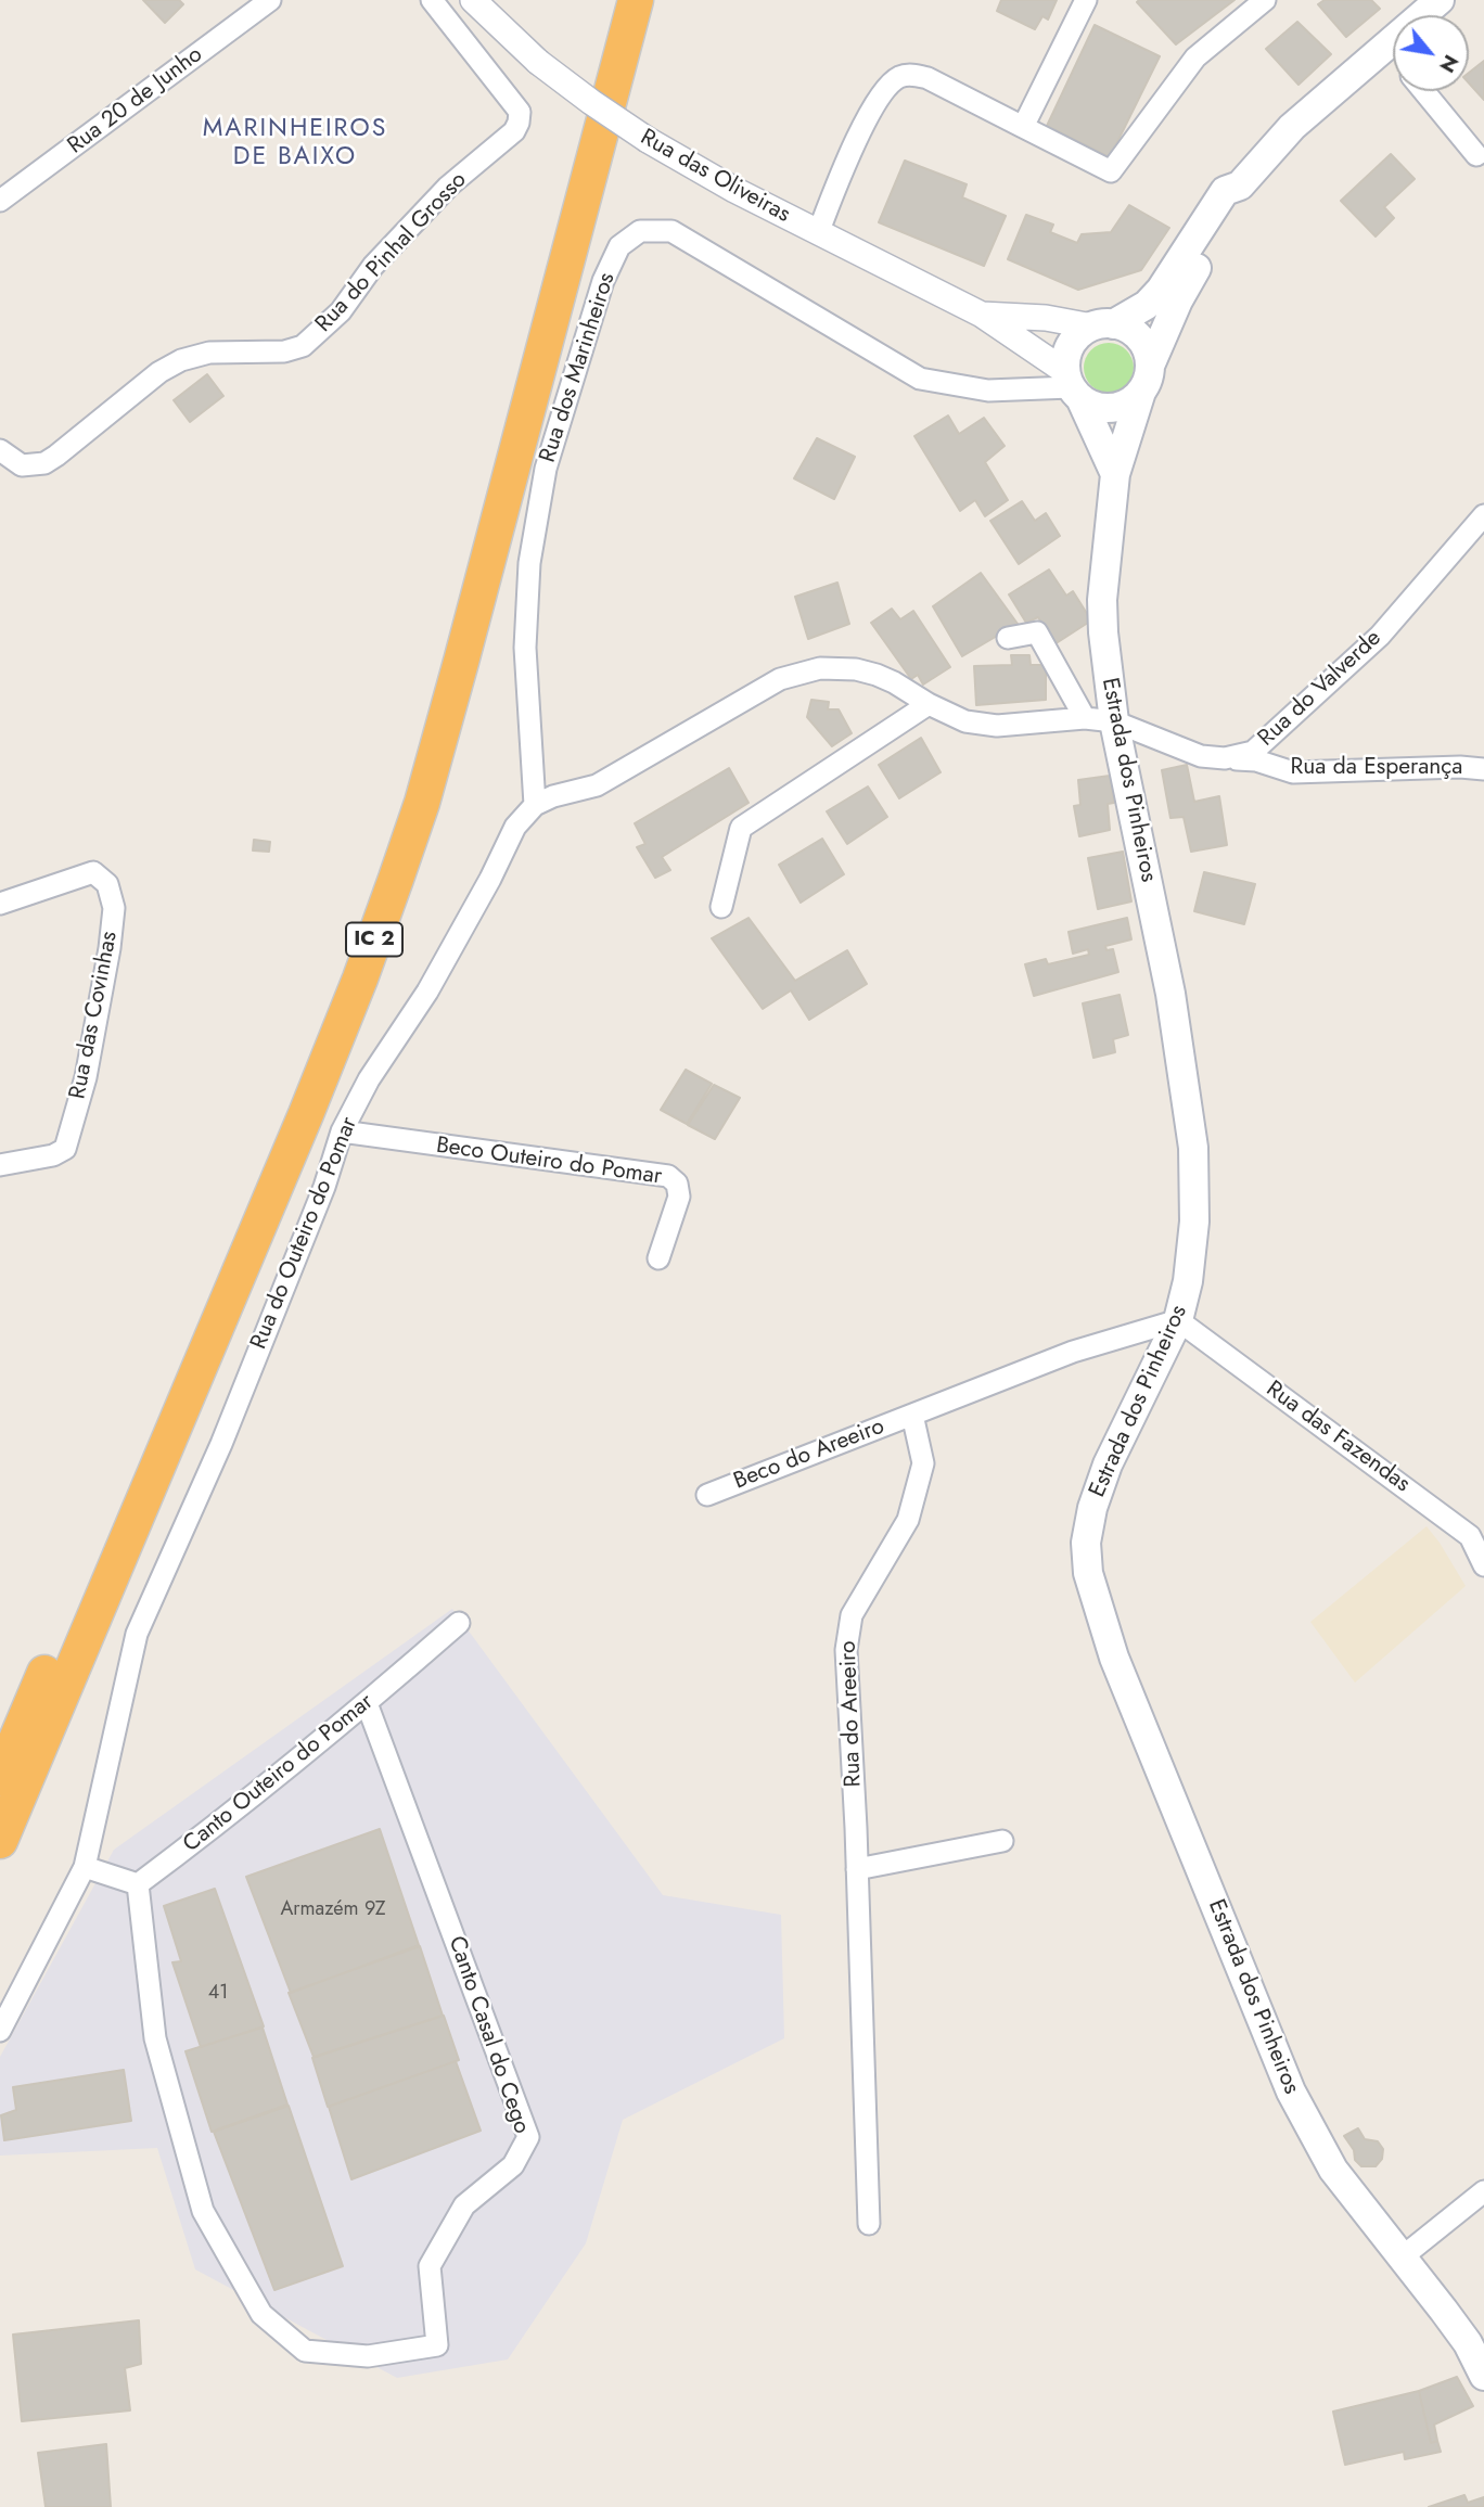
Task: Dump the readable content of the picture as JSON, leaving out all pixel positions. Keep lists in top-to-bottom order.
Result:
{
  "streets": {
    "highway": ["IC 2"],
    "main road": ["Estrada dos Pinheiros"],
    "street": [
      "Rua 20 de Junho",
      "Rua das Oliveiras",
      "Rua do Pinhal Grosso",
      "Rua dos Marinheiros",
      "Rua do Valverde",
      "Rua da Esperança",
      "Rua das Covinhas",
      "Beco Outeiro do Pomar",
      "Rua do Outeiro do Pomar",
      "Rua das Fazendas",
      "Beco do Areeiro",
      "Rua do Areeiro",
      "Canto Outeiro do Pomar",
      "Canto Casal do Cego"
    ]
  },
  "crossings": [
    ["Rua das Oliveiras", "Rua dos Marinheiros"],
    ["Rua das Oliveiras", "Estrada dos Pinheiros"],
    ["Rua dos Marinheiros", "Estrada dos Pinheiros"],
    ["Rua dos Marinheiros", "Rua do Outeiro do Pomar"],
    ["Rua do Valverde", "Rua da Esperança"],
    ["Estrada dos Pinheiros", "Rua das Fazendas"],
    ["Beco Outeiro do Pomar", "Rua do Outeiro do Pomar"],
    ["Beco do Areeiro", "Rua do Areeiro"],
    ["Canto Outeiro do Pomar", "Canto Casal do Cego"]
  ],
  "districts": ["MARINHEIROS DE BAIXO"],
  "house_numbers": ["Armazém 9Z", "41"],
  "north": "bottom right"
}
